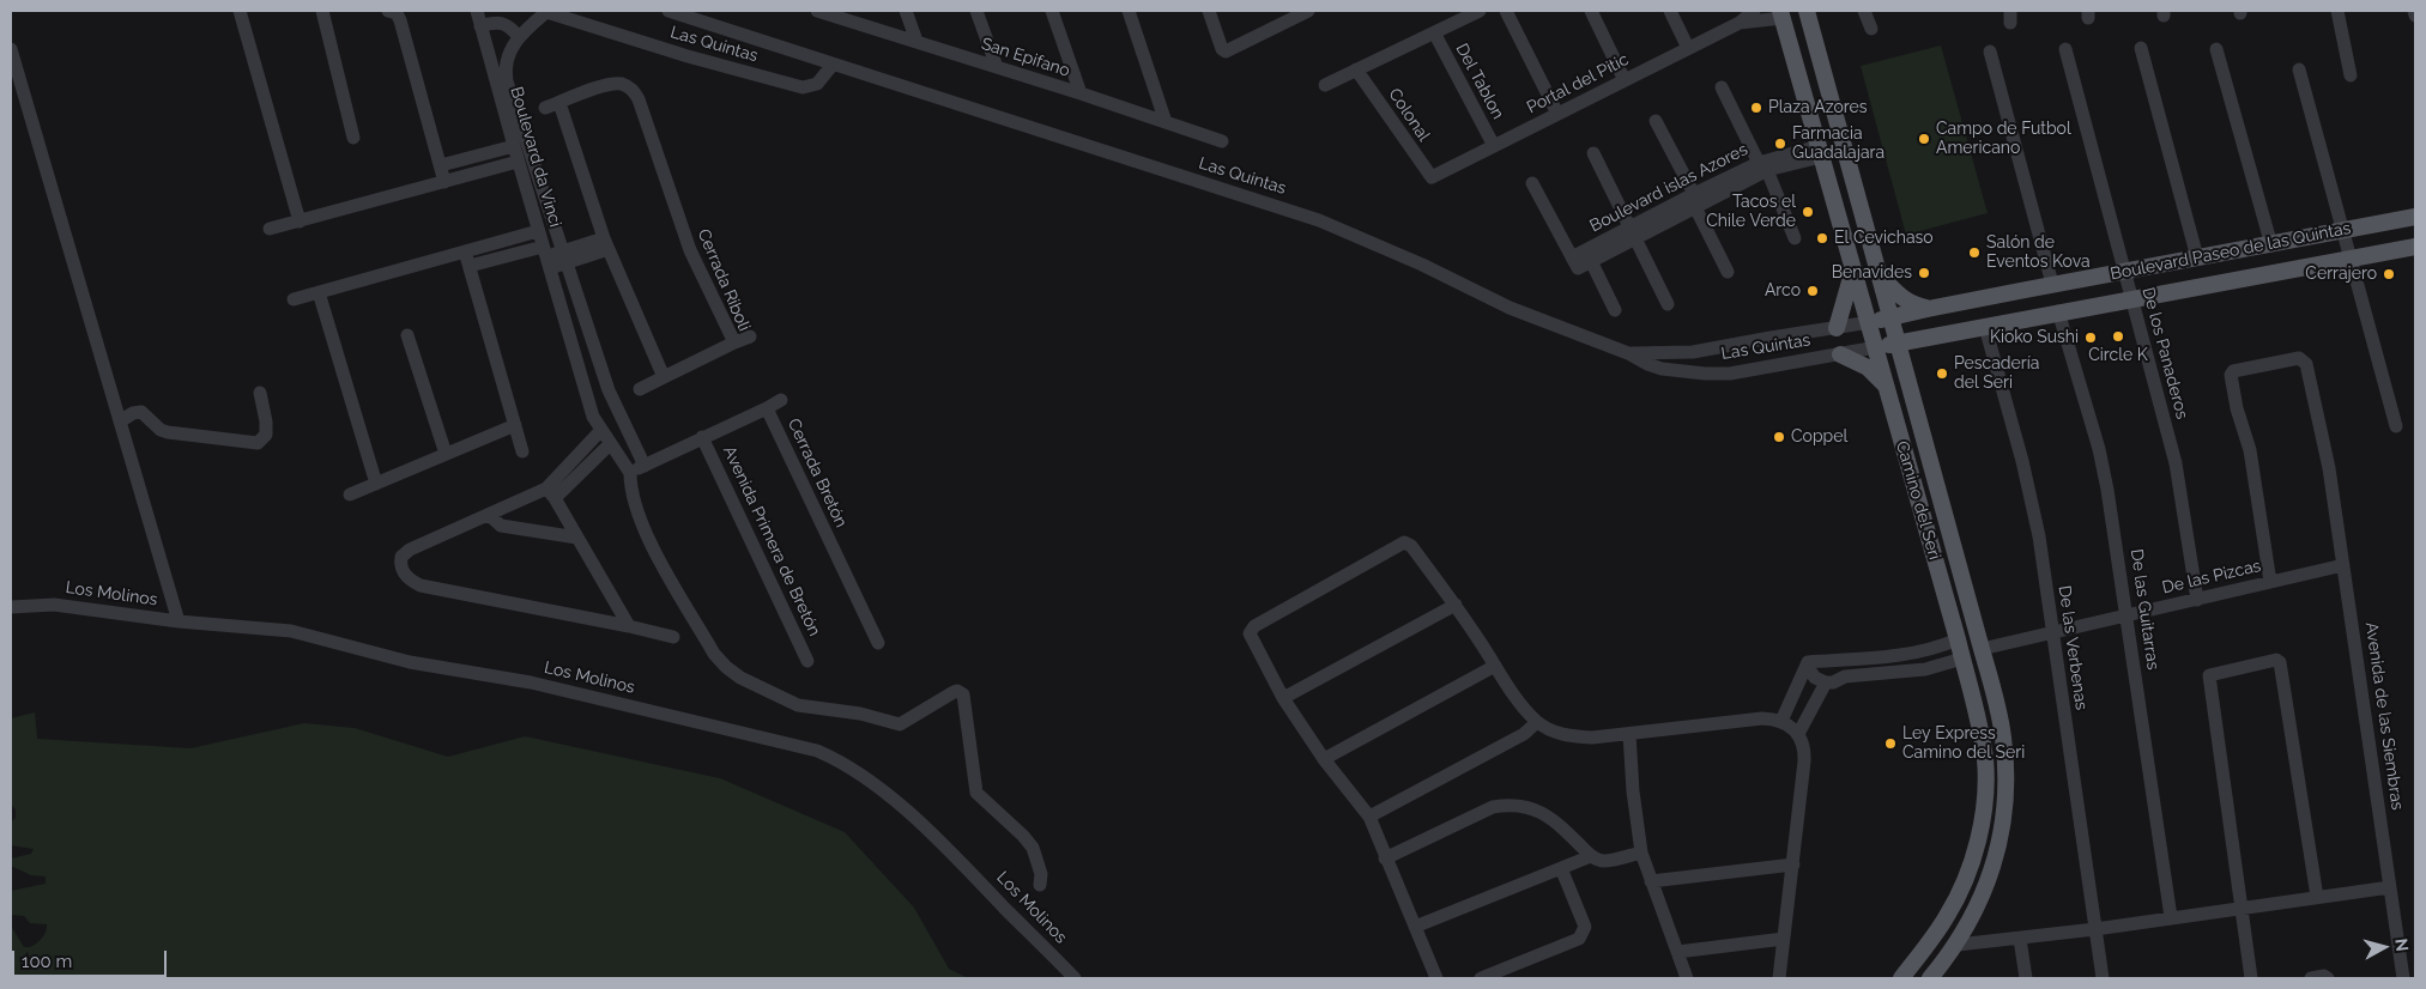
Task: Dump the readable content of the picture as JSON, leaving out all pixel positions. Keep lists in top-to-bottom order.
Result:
{
  "streets": {
    "main road": ["Boulevard Paseo de las Quintas", "Camino del Seri"],
    "street": [
      "Las Quintas",
      "San Epifano",
      "Del Tablon",
      "Portal del Pitic",
      "Colonal",
      "Boulevard da Vinci",
      "Boulevard islas Azores",
      "Cerrada Riboli",
      "De los Panaderos",
      "Cerrada Bretón",
      "Avenida Primera de Bretón",
      "De las Pizcas",
      "Los Molinos",
      "De las Guitarras",
      "De las Verbenas",
      "Avenida de las Siembras"
    ]
  },
  "crossings": [
    ["Las Quintas", "Boulevard Paseo de las Quintas"],
    ["Las Quintas", "Camino del Seri"],
    ["Del Tablon", "Portal del Pitic"],
    ["Portal del Pitic", "Colonal"],
    ["Portal del Pitic", "Camino del Seri"],
    ["Boulevard da Vinci", "Cerrada Bretón"],
    ["Boulevard islas Azores", "Camino del Seri"],
    ["Boulevard Paseo de las Quintas", "De los Panaderos"],
    ["Boulevard Paseo de las Quintas", "Camino del Seri"],
    ["Boulevard Paseo de las Quintas", "De las Guitarras"],
    ["Boulevard Paseo de las Quintas", "De las Verbenas"],
    ["De los Panaderos", "De las Pizcas"],
    ["Cerrada Bretón", "Avenida Primera de Bretón"],
    ["Camino del Seri", "De las Pizcas"],
    ["De las Pizcas", "De las Guitarras"],
    ["De las Pizcas", "De las Verbenas"],
    ["De las Pizcas", "Avenida de las Siembras"]
  ],
  "places": [
    "Plaza Azores",
    "Campo de Futbol Americano",
    "Farmacia Guadalajara",
    "Tacos el Chile Verde",
    "El Cevichaso",
    "Salón de Eventos Kova",
    "Benavides",
    "Cerrajero",
    "Arco",
    "Circle K",
    "Kioko Sushi",
    "Pescadería del Seri",
    "Coppel",
    "Ley Express Camino del Seri"
  ],
  "scale_bar": "100 m",
  "north": "right"
}
